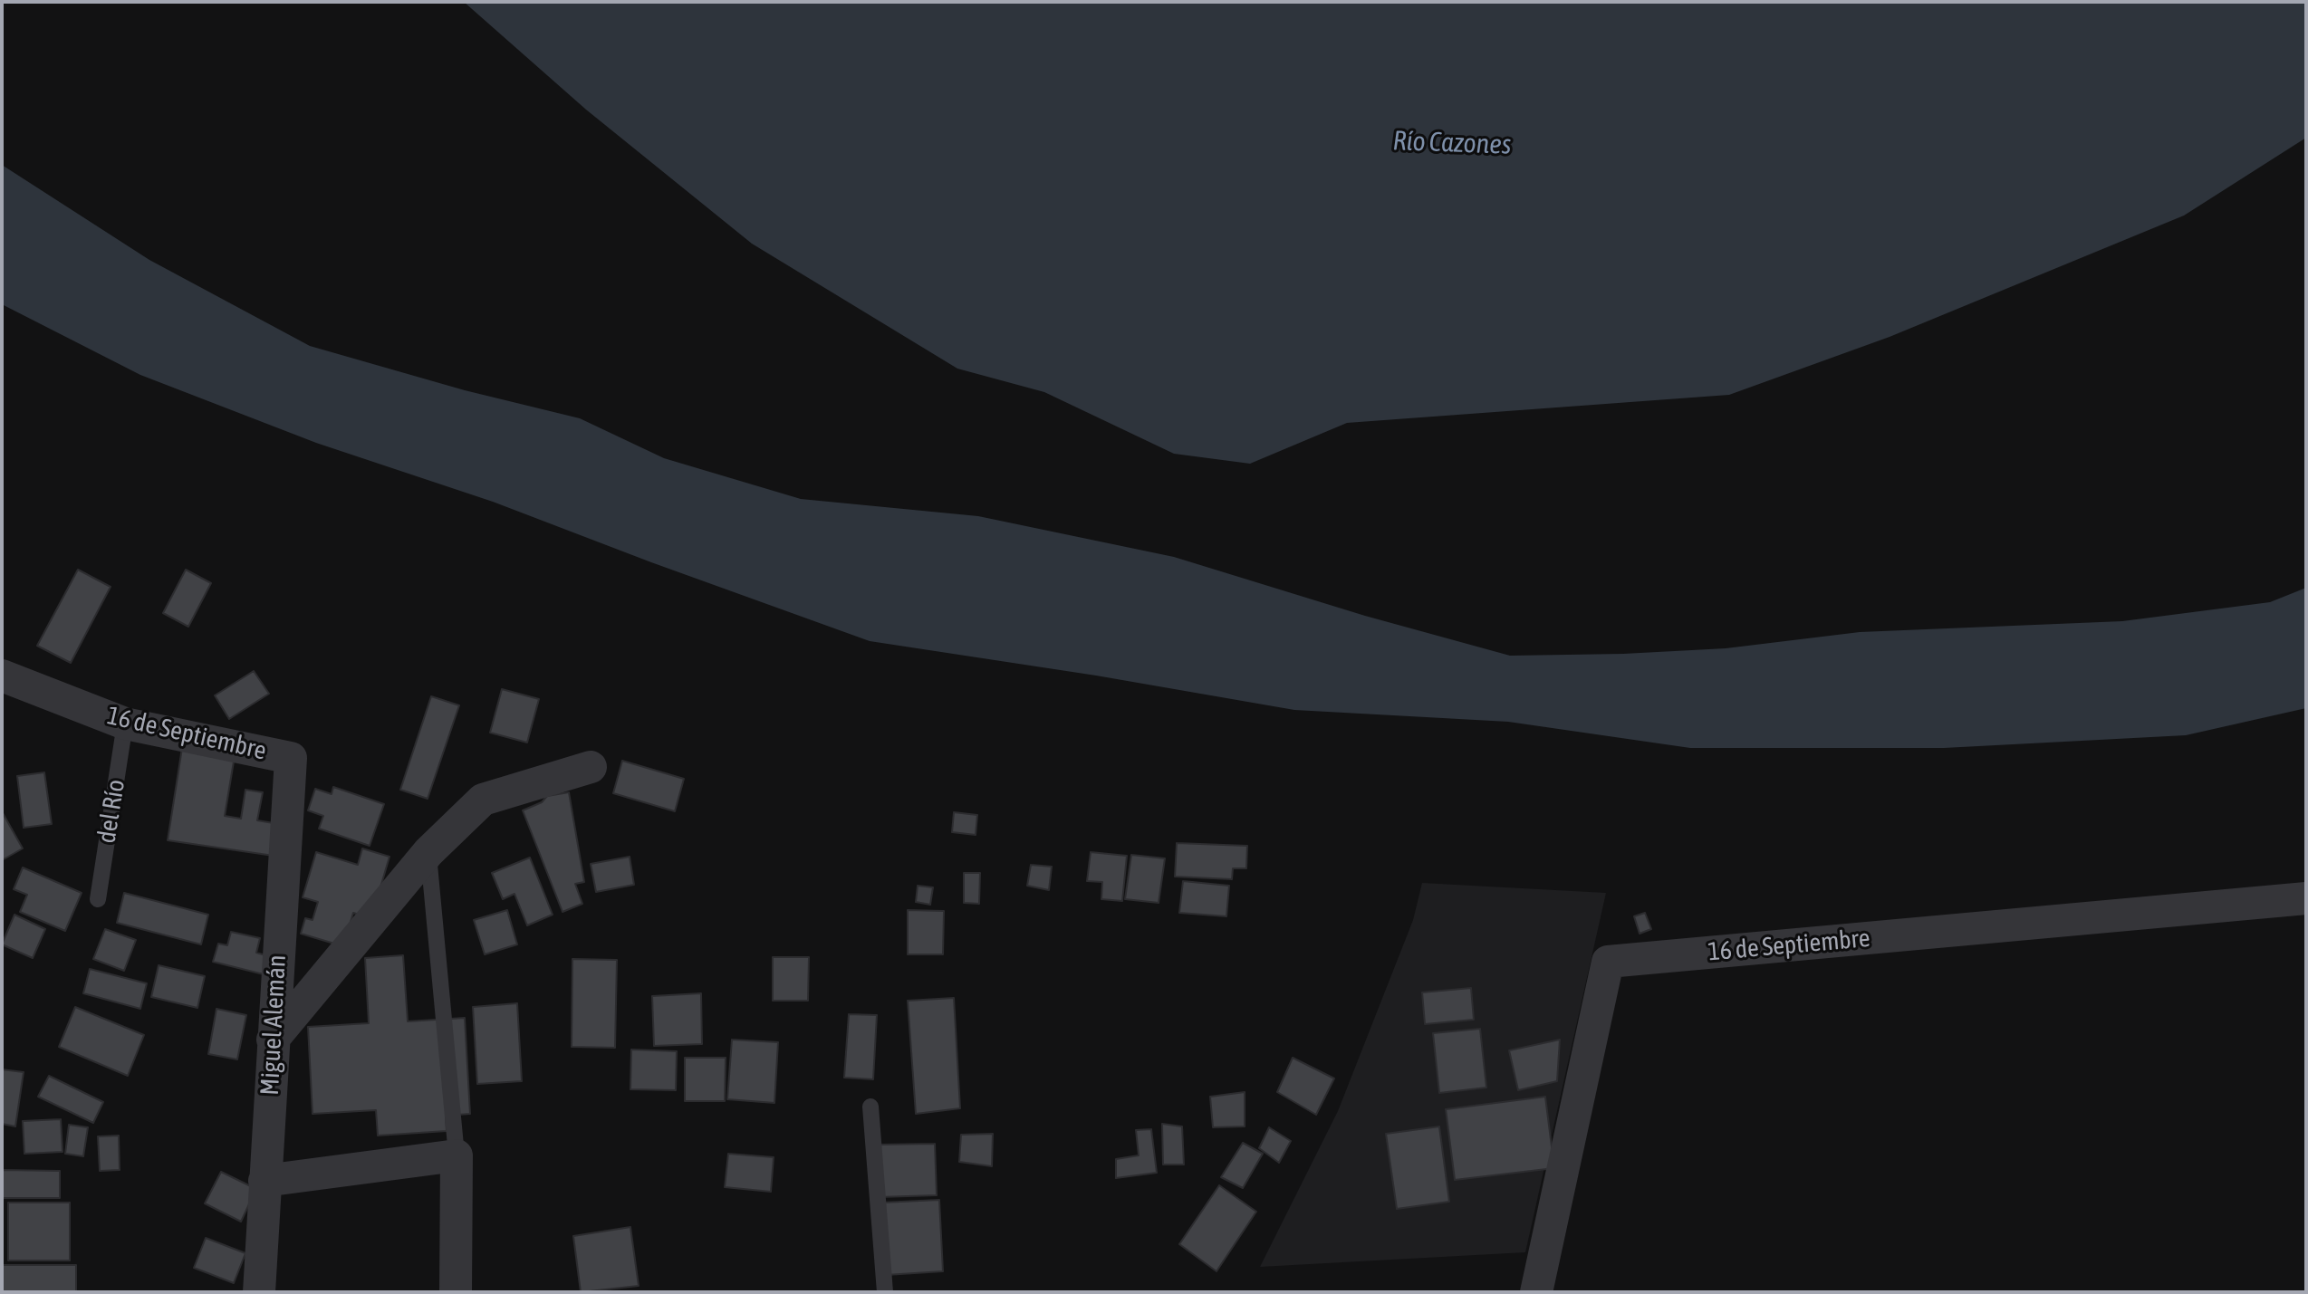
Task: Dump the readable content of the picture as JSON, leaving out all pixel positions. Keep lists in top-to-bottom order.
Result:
{
  "streets": {
    "street": ["16 de Septiembre", "Miguel Alemán"],
    "lane": ["del Río"]
  },
  "crossings": [
    ["16 de Septiembre", "del Río"],
    ["16 de Septiembre", "Miguel Alemán"]
  ],
  "water": ["Río Cazones"]
}
